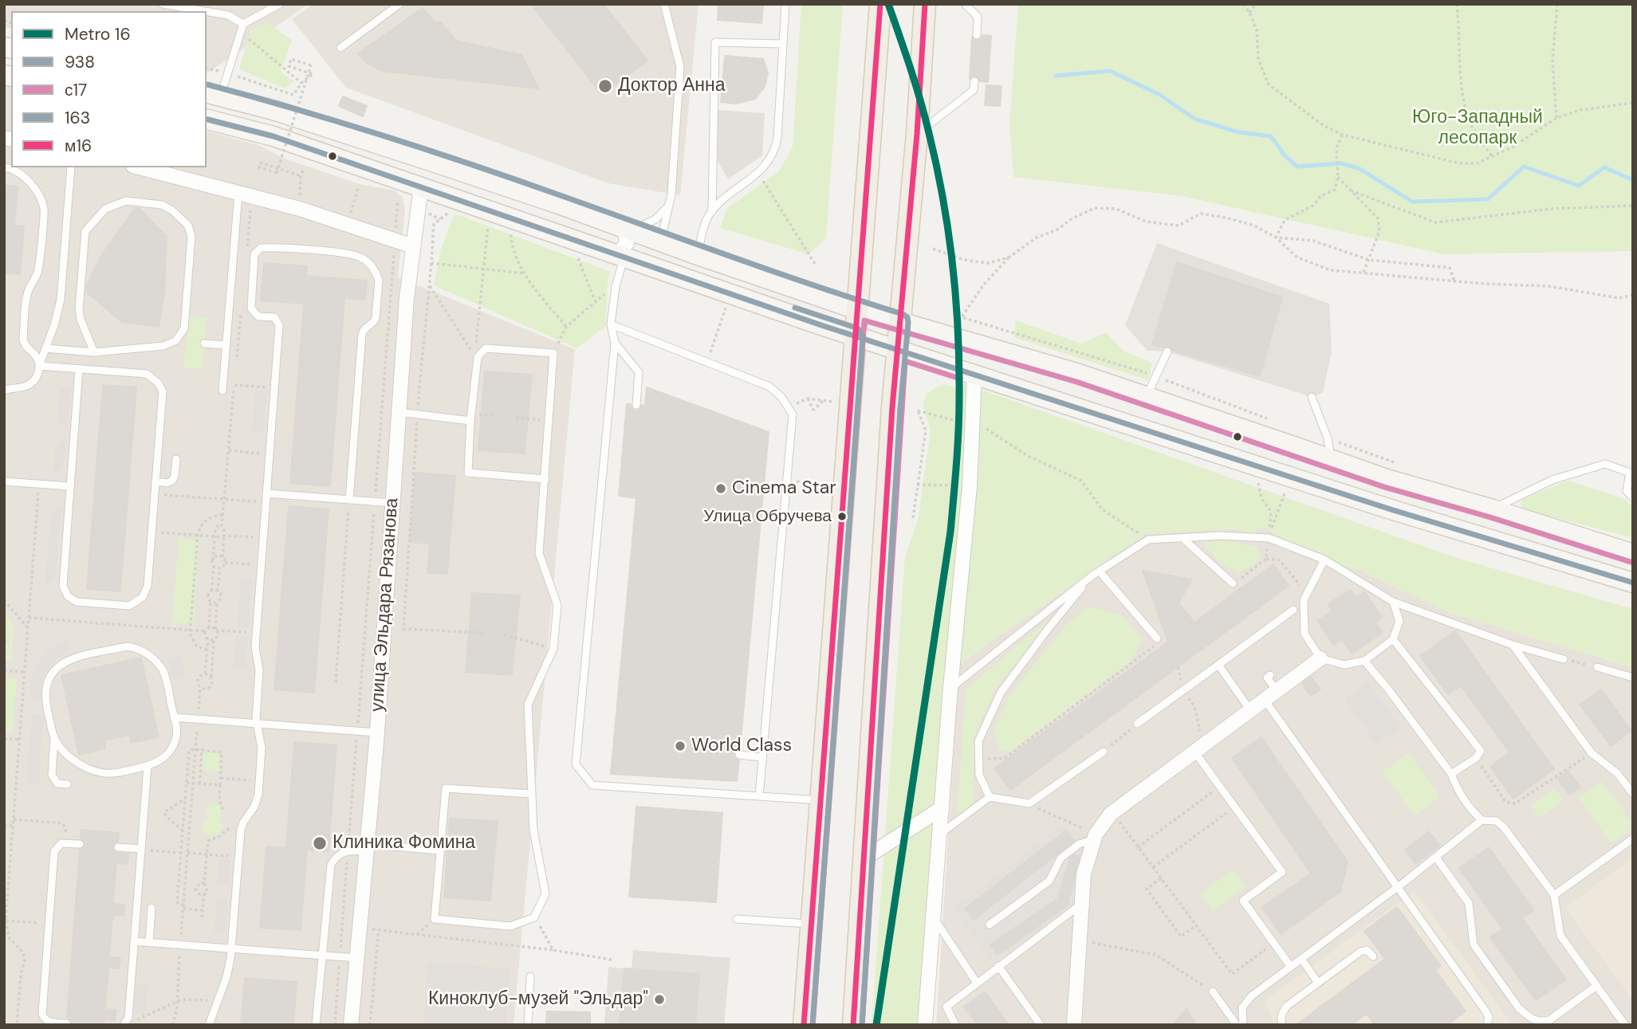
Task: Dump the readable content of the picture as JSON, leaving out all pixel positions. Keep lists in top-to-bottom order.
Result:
{
  "streets": {
    "street": ["улица Эльдара Рязанова"]
  },
  "parks": ["Юго-Западный лесопарк"],
  "places": [
    "Доктор Анна",
    "Cinema Star",
    "Улица Обручева",
    "World Class",
    "Клиника Фомина",
    "Киноклуб-музей \"Эльдар\""
  ],
  "lines": [
    "metro line 16",
    "transit line м16",
    "transit line 163",
    "transit line 938",
    "transit line с17"
  ],
  "legend": [
    "Metro 16",
    "938",
    "с17",
    "163",
    "м16"
  ]
}
